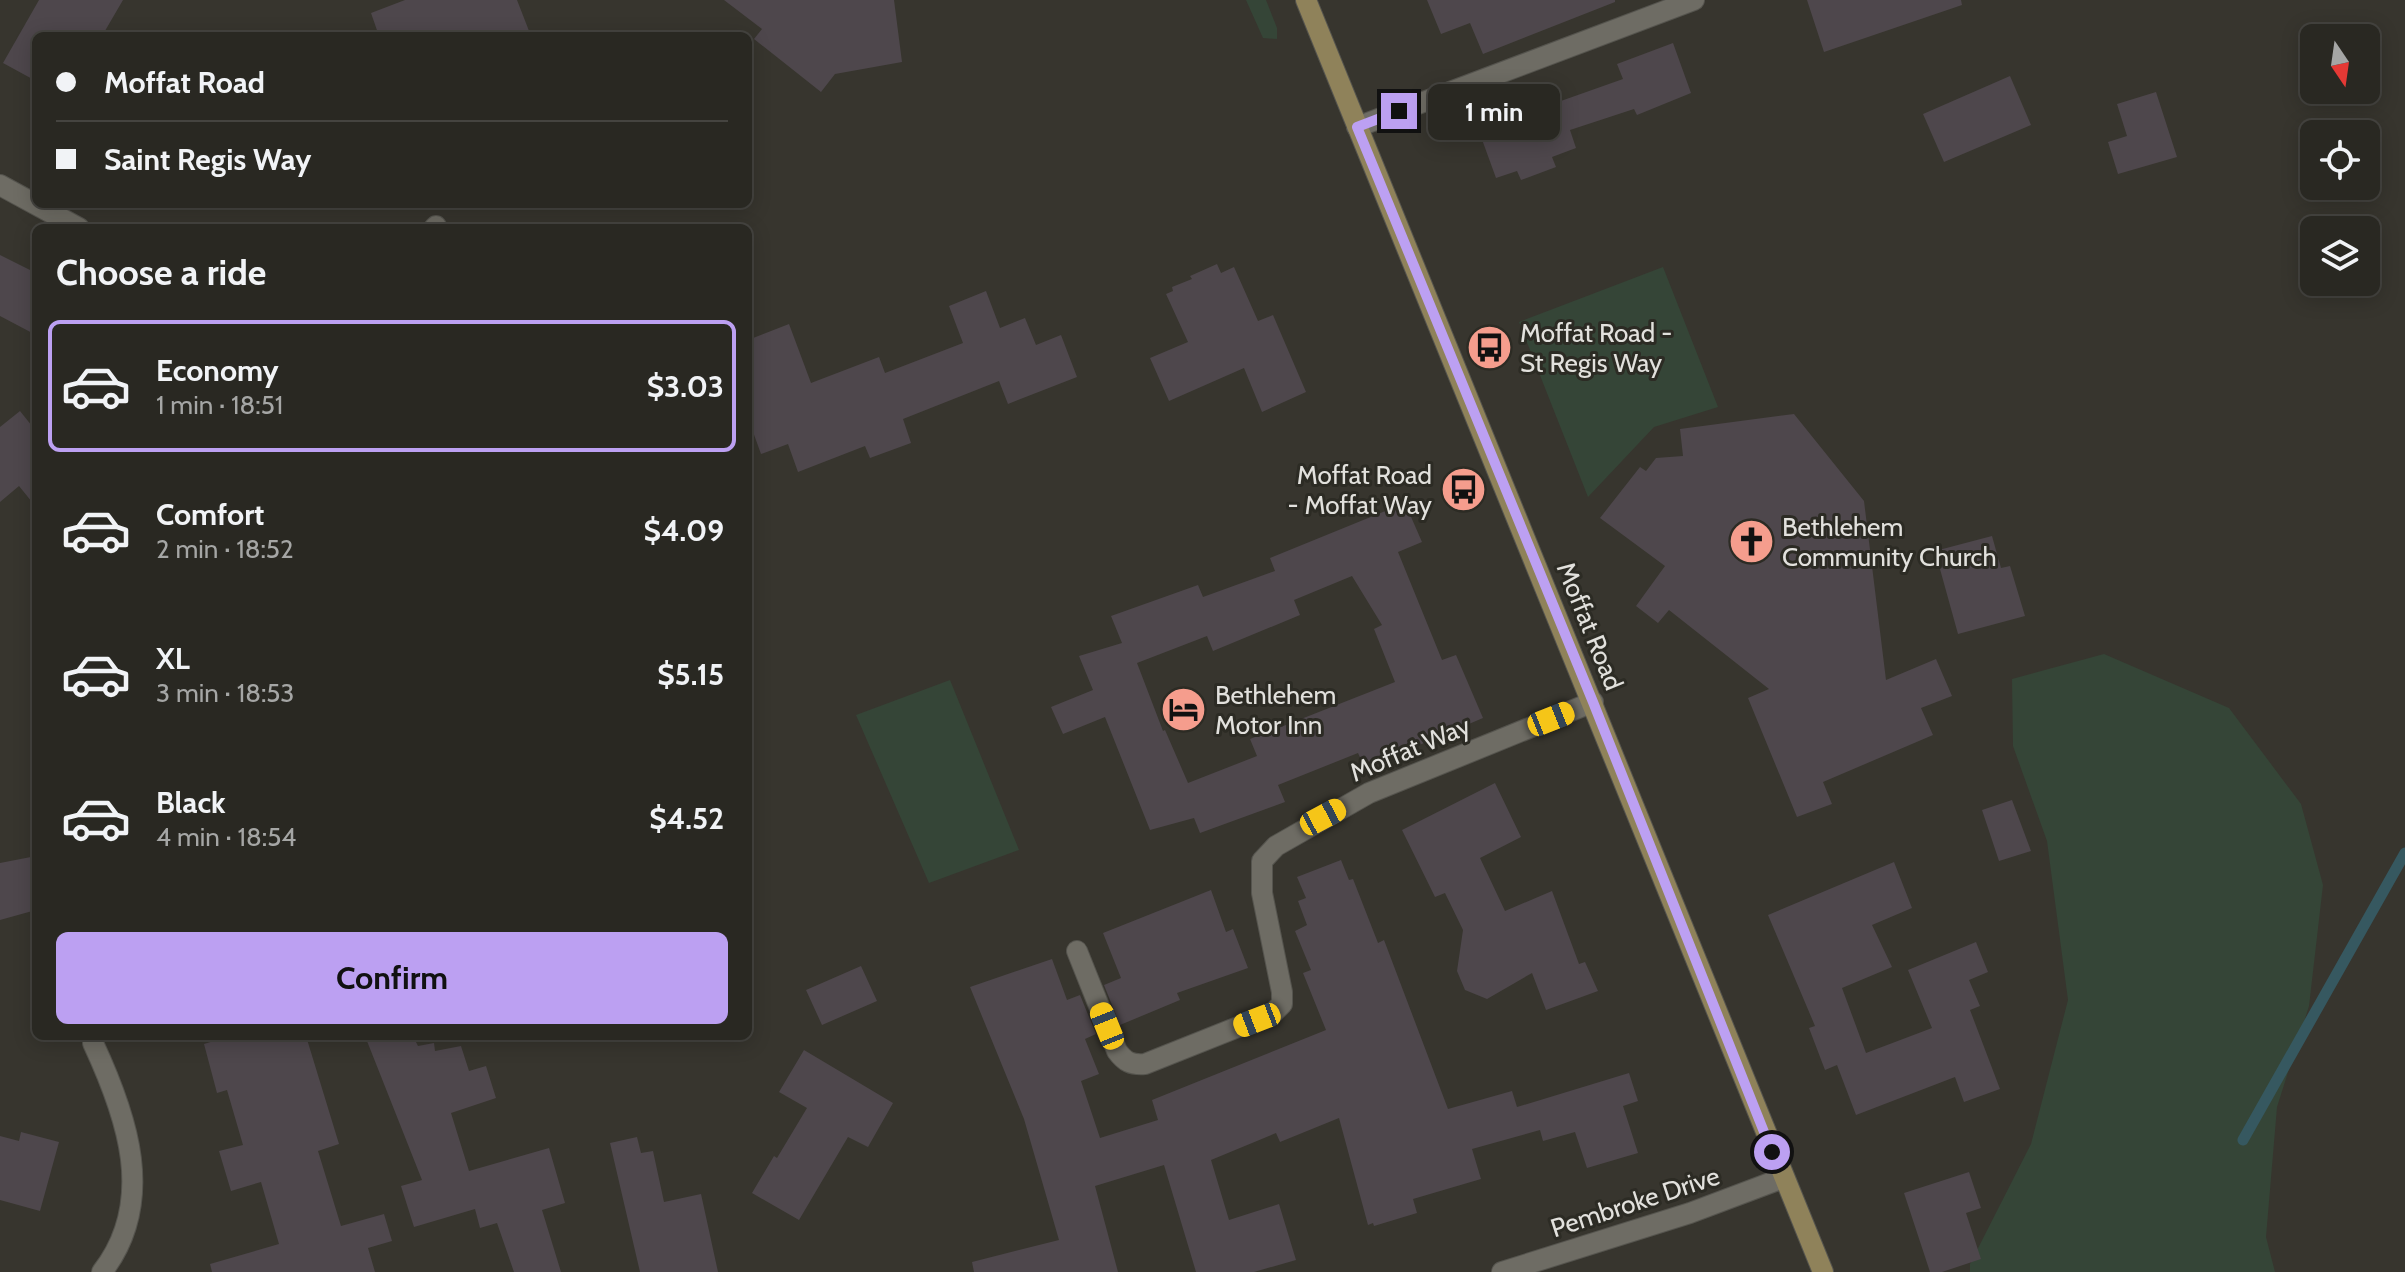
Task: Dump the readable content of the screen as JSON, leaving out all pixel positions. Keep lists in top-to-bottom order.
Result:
{
  "streets": {
    "main road": ["Moffat Road"],
    "street": ["Moffat Way", "Pembroke Drive"]
  },
  "crossings": [
    ["Moffat Road", "Moffat Way"],
    ["Moffat Road", "Pembroke Drive"]
  ],
  "places": {
    "bus stop": ["Moffat Road - St Regis Way", "Moffat Road - Moffat Way"],
    "church": ["Bethlehem Community Church"],
    "hotel": ["Bethlehem Motor Inn"]
  },
  "north": "bottom",
  "page": {
    "banner": ["Moffat Road", "Saint Regis Way"],
    "bubble": "1 min",
    "heading": "Choose a ride",
    "list": [
      {
        "name": "Economy",
        "note": "1 min · 18:51",
        "value": "$3.03"
      },
      {
        "name": "Comfort",
        "note": "2 min · 18:52",
        "value": "$4.09"
      },
      {
        "name": "XL",
        "note": "3 min · 18:53",
        "value": "$5.15"
      },
      {
        "name": "Black",
        "note": "4 min · 18:54",
        "value": "$4.52"
      }
    ],
    "buttons": "Confirm"
  }
}
